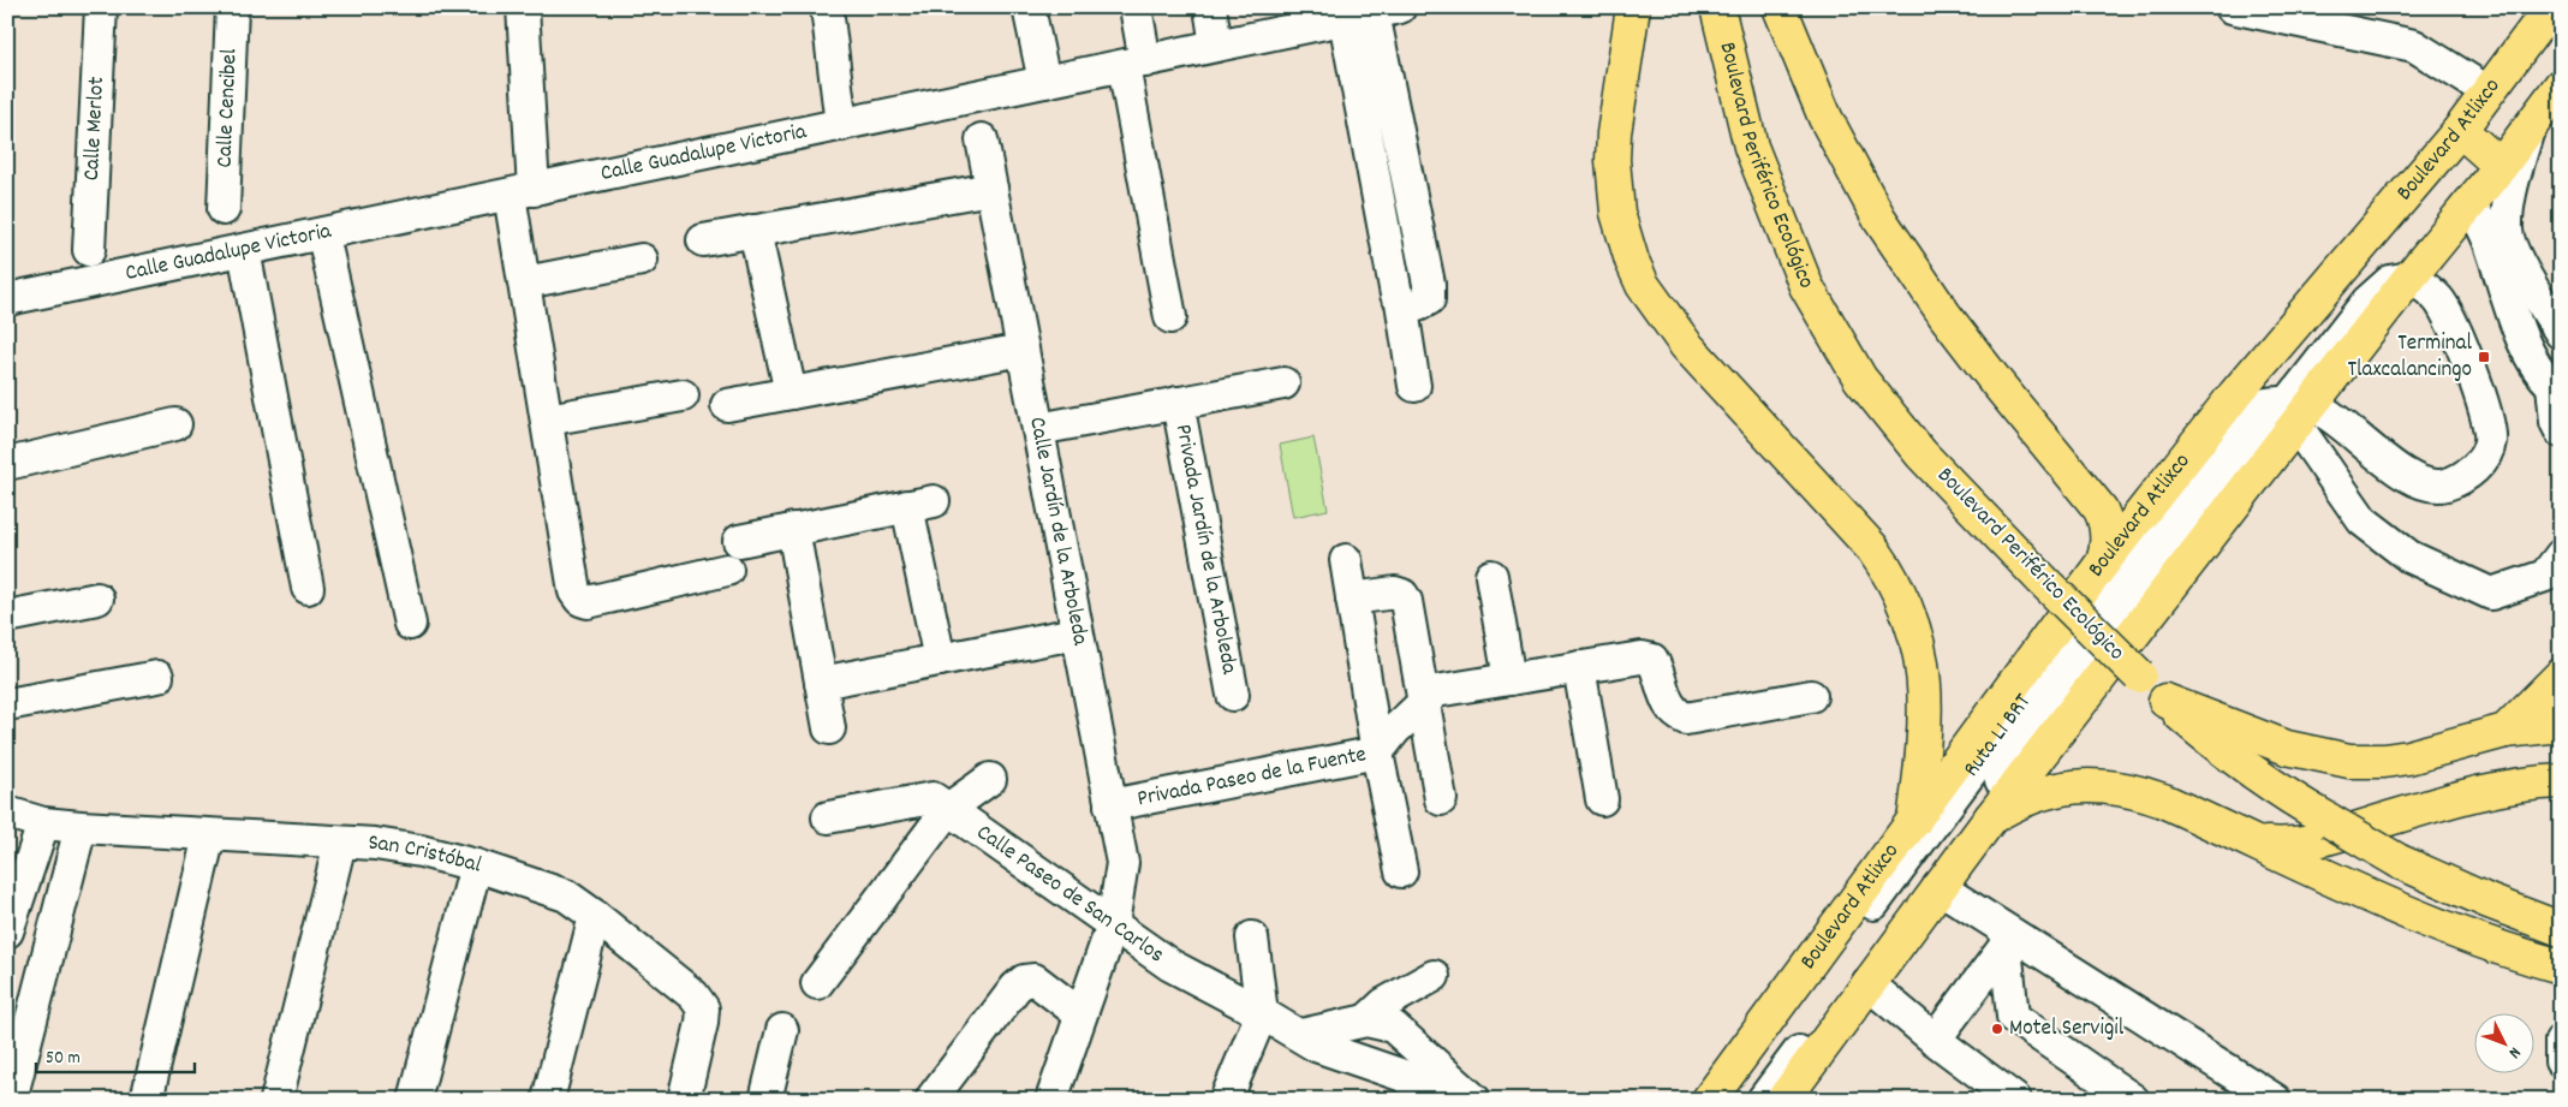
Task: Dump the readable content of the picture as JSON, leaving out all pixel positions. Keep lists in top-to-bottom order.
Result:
{
  "streets": {
    "main road": ["Boulevard Atlixco", "Boulevard Periférico Ecológico"],
    "street": [
      "Calle Cencibel",
      "Calle Merlot",
      "Calle Guadalupe Victoria",
      "Calle Jardín de la Arboleda",
      "Privada Jardín de la Arboleda",
      "Ruta L1 BRT",
      "Privada Paseo de la Fuente",
      "San Cristóbal",
      "Calle Paseo de San Carlos"
    ]
  },
  "crossings": [
    ["Calle Jardín de la Arboleda", "Privada Jardín de la Arboleda"],
    ["Calle Jardín de la Arboleda", "Privada Paseo de la Fuente"],
    ["Calle Jardín de la Arboleda", "Calle Paseo de San Carlos"]
  ],
  "places": {
    "transit": ["Terminal Tlaxcalancingo"],
    "other": ["Motel Servigil"]
  },
  "scale_bar": "50 m",
  "north": "bottom right"
}
